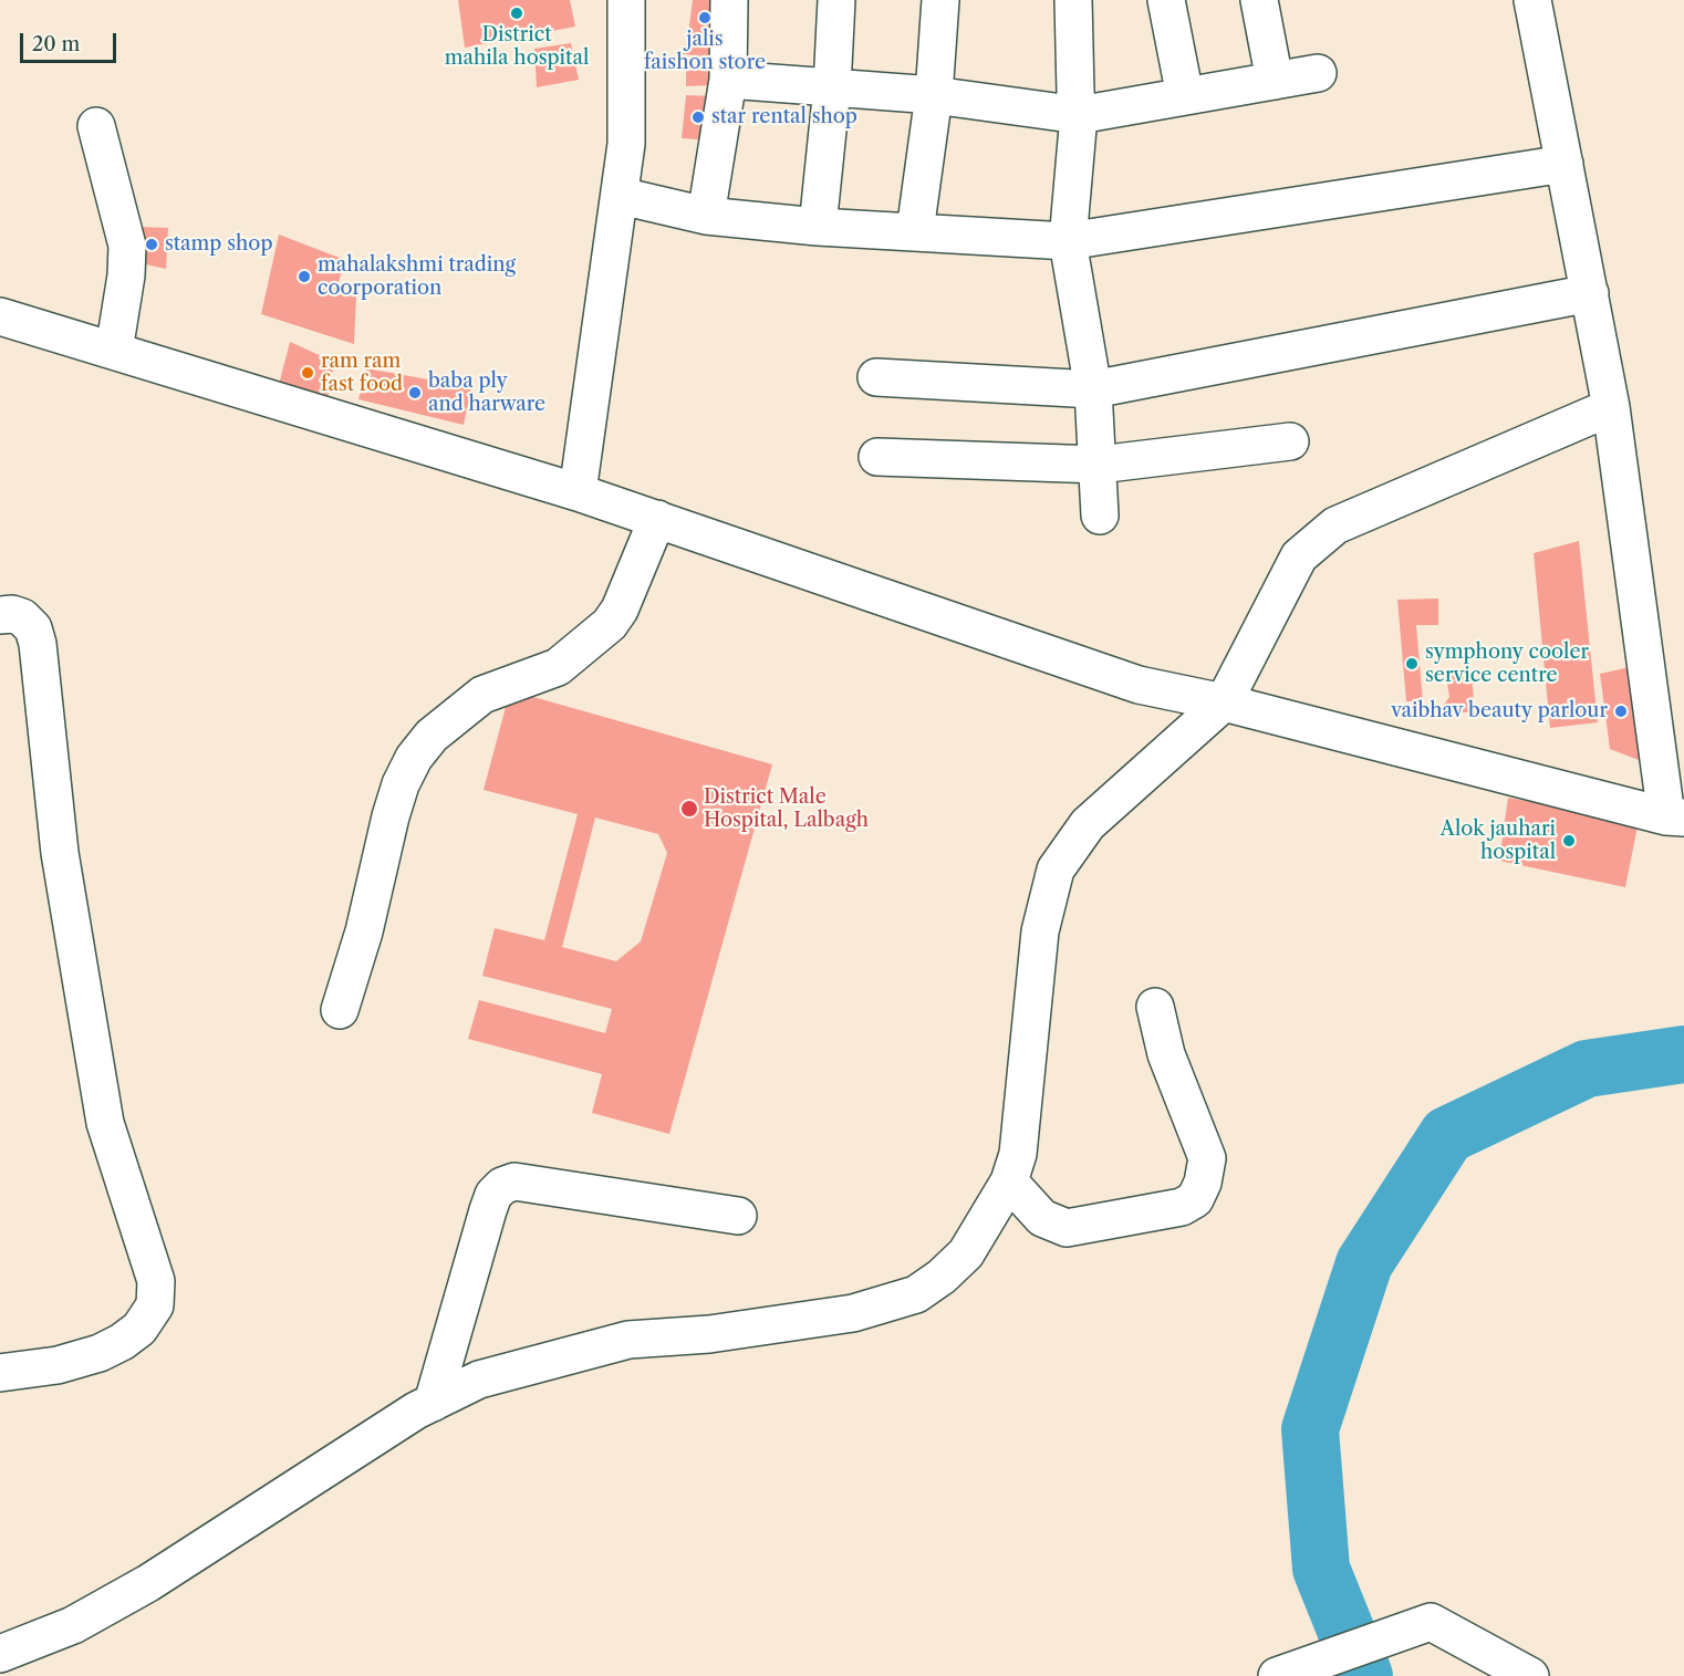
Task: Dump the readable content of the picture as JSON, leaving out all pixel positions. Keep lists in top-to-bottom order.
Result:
{
  "places": [
    "District mahila hospital",
    "jalis faishon store",
    "star rental shop",
    "stamp shop",
    "mahalakshmi trading coorporation",
    "ram ram fast food",
    "baba ply and harware",
    "symphony cooler service centre",
    "vaibhav beauty parlour",
    "District Male Hospital, Lalbagh",
    "Alok jauhari hospital"
  ],
  "scale_bar": "20 m"
}
